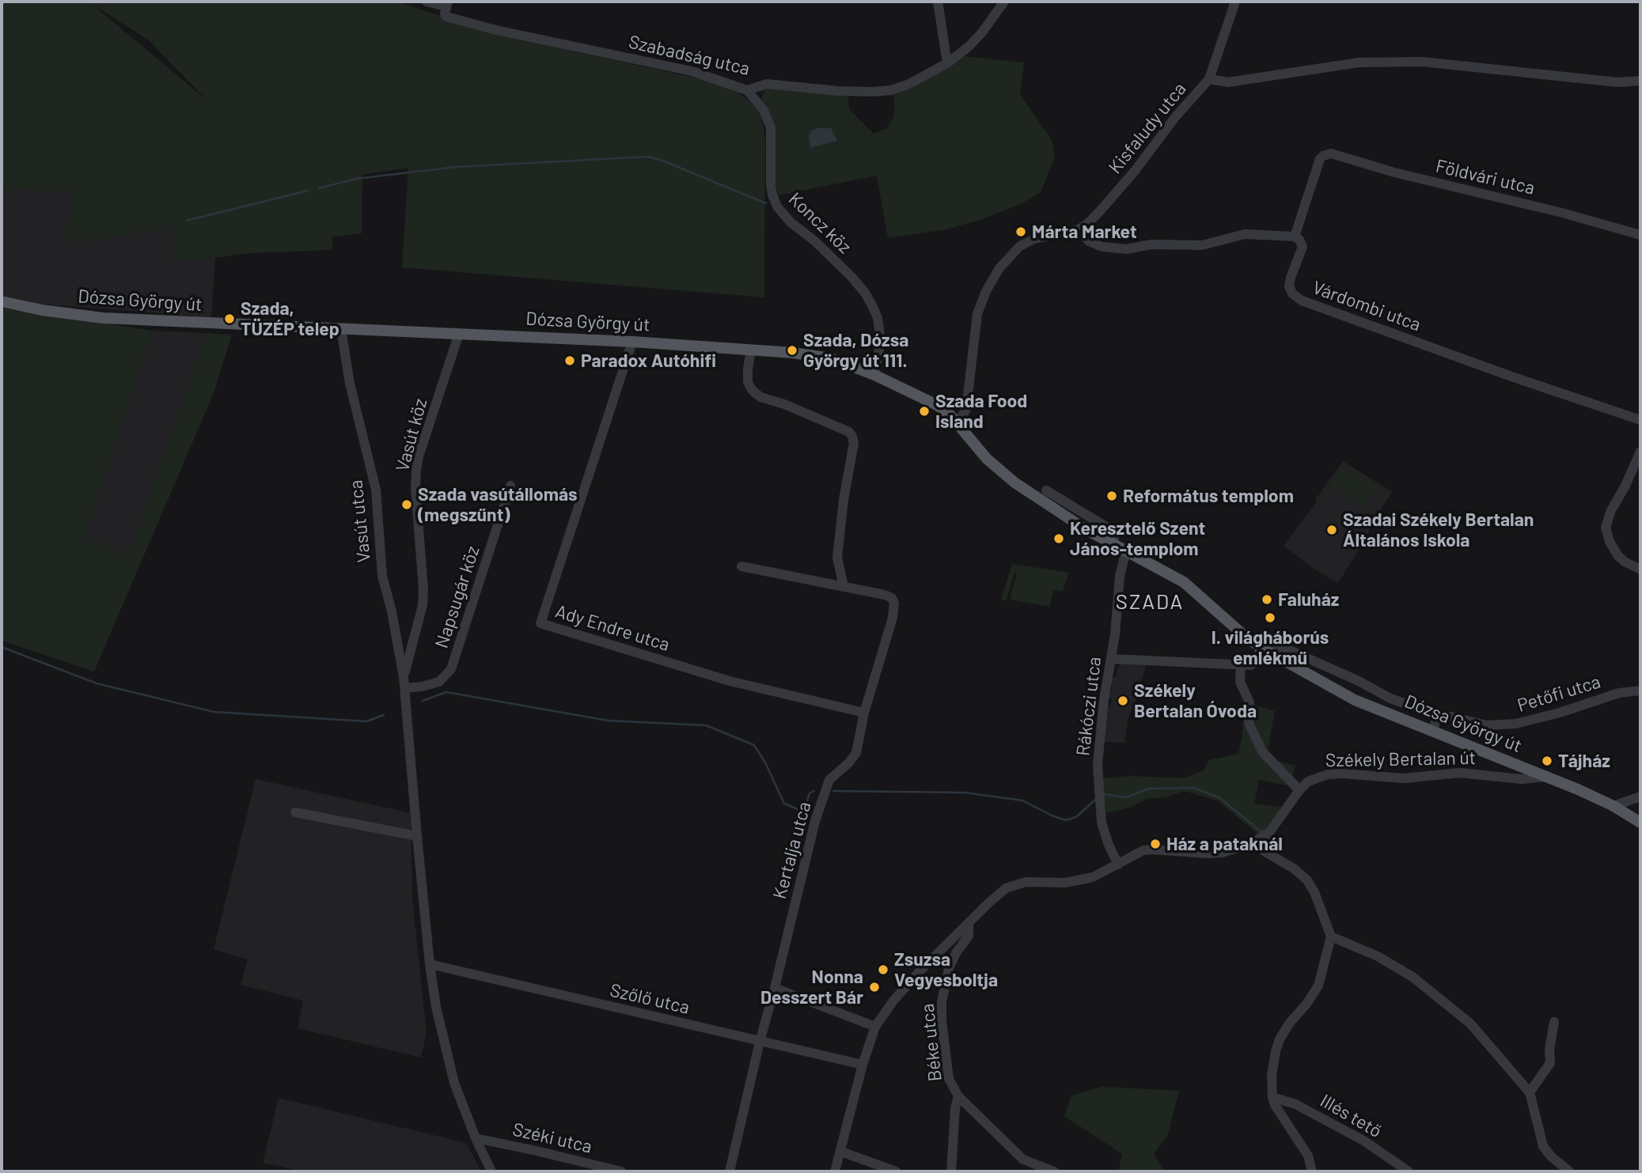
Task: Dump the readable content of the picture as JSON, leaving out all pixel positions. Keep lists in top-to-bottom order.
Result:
{
  "streets": {
    "main road": ["Dózsa György út"],
    "street": [
      "Szabadság utca",
      "Kisfaludy utca",
      "Földvári utca",
      "Koncz köz",
      "Várdombi utca",
      "Vasút köz",
      "Vasút utca",
      "Napsugár köz",
      "Ady Endre utca",
      "Petőfi utca",
      "Rákóczi utca",
      "Székely Bertalan út",
      "Kertalja utca",
      "Szőlő utca",
      "Béke utca",
      "Illés tető",
      "Széki utca"
    ]
  },
  "crossings": [
    ["Szabadság utca", "Koncz köz"],
    ["Kisfaludy utca", "Dózsa György út"],
    ["Földvári utca", "Várdombi utca"],
    ["Koncz köz", "Dózsa György út"],
    ["Dózsa György út", "Vasút köz"],
    ["Dózsa György út", "Vasút utca"],
    ["Dózsa György út", "Ady Endre utca"],
    ["Dózsa György út", "Petőfi utca"],
    ["Dózsa György út", "Rákóczi utca"],
    ["Dózsa György út", "Székely Bertalan út"],
    ["Vasút köz", "Vasút utca"],
    ["Vasút utca", "Napsugár köz"],
    ["Vasút utca", "Szőlő utca"],
    ["Vasút utca", "Széki utca"],
    ["Ady Endre utca", "Kertalja utca"],
    ["Rákóczi utca", "Székely Bertalan út"],
    ["Székely Bertalan út", "Szőlő utca"],
    ["Székely Bertalan út", "Béke utca"],
    ["Kertalja utca", "Szőlő utca"]
  ],
  "districts": ["SZADA"],
  "places": [
    "Márta Market",
    "Szada, TÜZÉP telep",
    "Szada, Dózsa György út 111.",
    "Paradox Autóhifi",
    "Szada Food Island",
    "Református templom",
    "Szada vasútállomás (megszűnt)",
    "Szadai Székely Bertalan Általános Iskola",
    "Keresztelő Szent János-templom",
    "Faluház",
    "I. világháborús emlékmű",
    "Székely Bertalan Óvoda",
    "Tájház",
    "Ház a pataknál",
    "Zsuzsa Vegyesboltja",
    "Nonna Desszert Bár"
  ]
}
